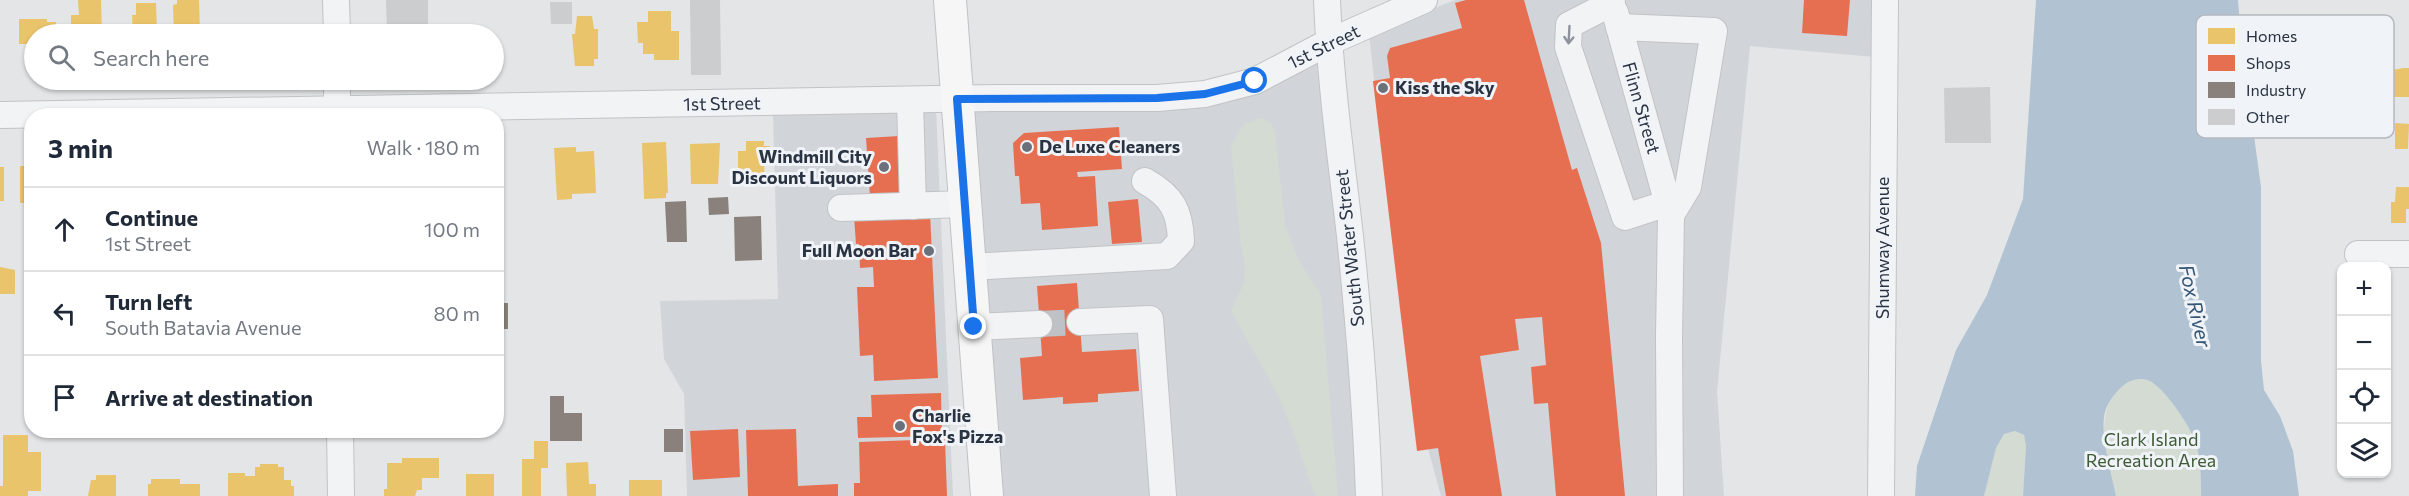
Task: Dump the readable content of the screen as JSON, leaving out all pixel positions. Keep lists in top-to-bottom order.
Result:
{
  "streets": {
    "street": [
      "1st Street",
      "Flinn Street",
      "South Water Street",
      "Shumway Avenue"
    ]
  },
  "crossings": [
    ["1st Street", "South Water Street"]
  ],
  "water": ["Fox River"],
  "parks": ["Clark Island Recreation Area"],
  "places": [
    "Kiss the Sky",
    "De Luxe Cleaners",
    "Windmill City Discount Liquors",
    "Full Moon Bar",
    "Charlie Fox's Pizza"
  ],
  "legend": [
    "Homes",
    "Shops",
    "Industry",
    "Other"
  ],
  "page": {
    "search": "Search here",
    "heading": ["3 min", "Walk · 180 m"],
    "list": [
      ["Continue", "1st Street", "100 m"],
      ["Turn left", "South Batavia Avenue", "80 m"],
      "Arrive at destination"
    ],
    "map_buttons": ["+", "−"]
  }
}
